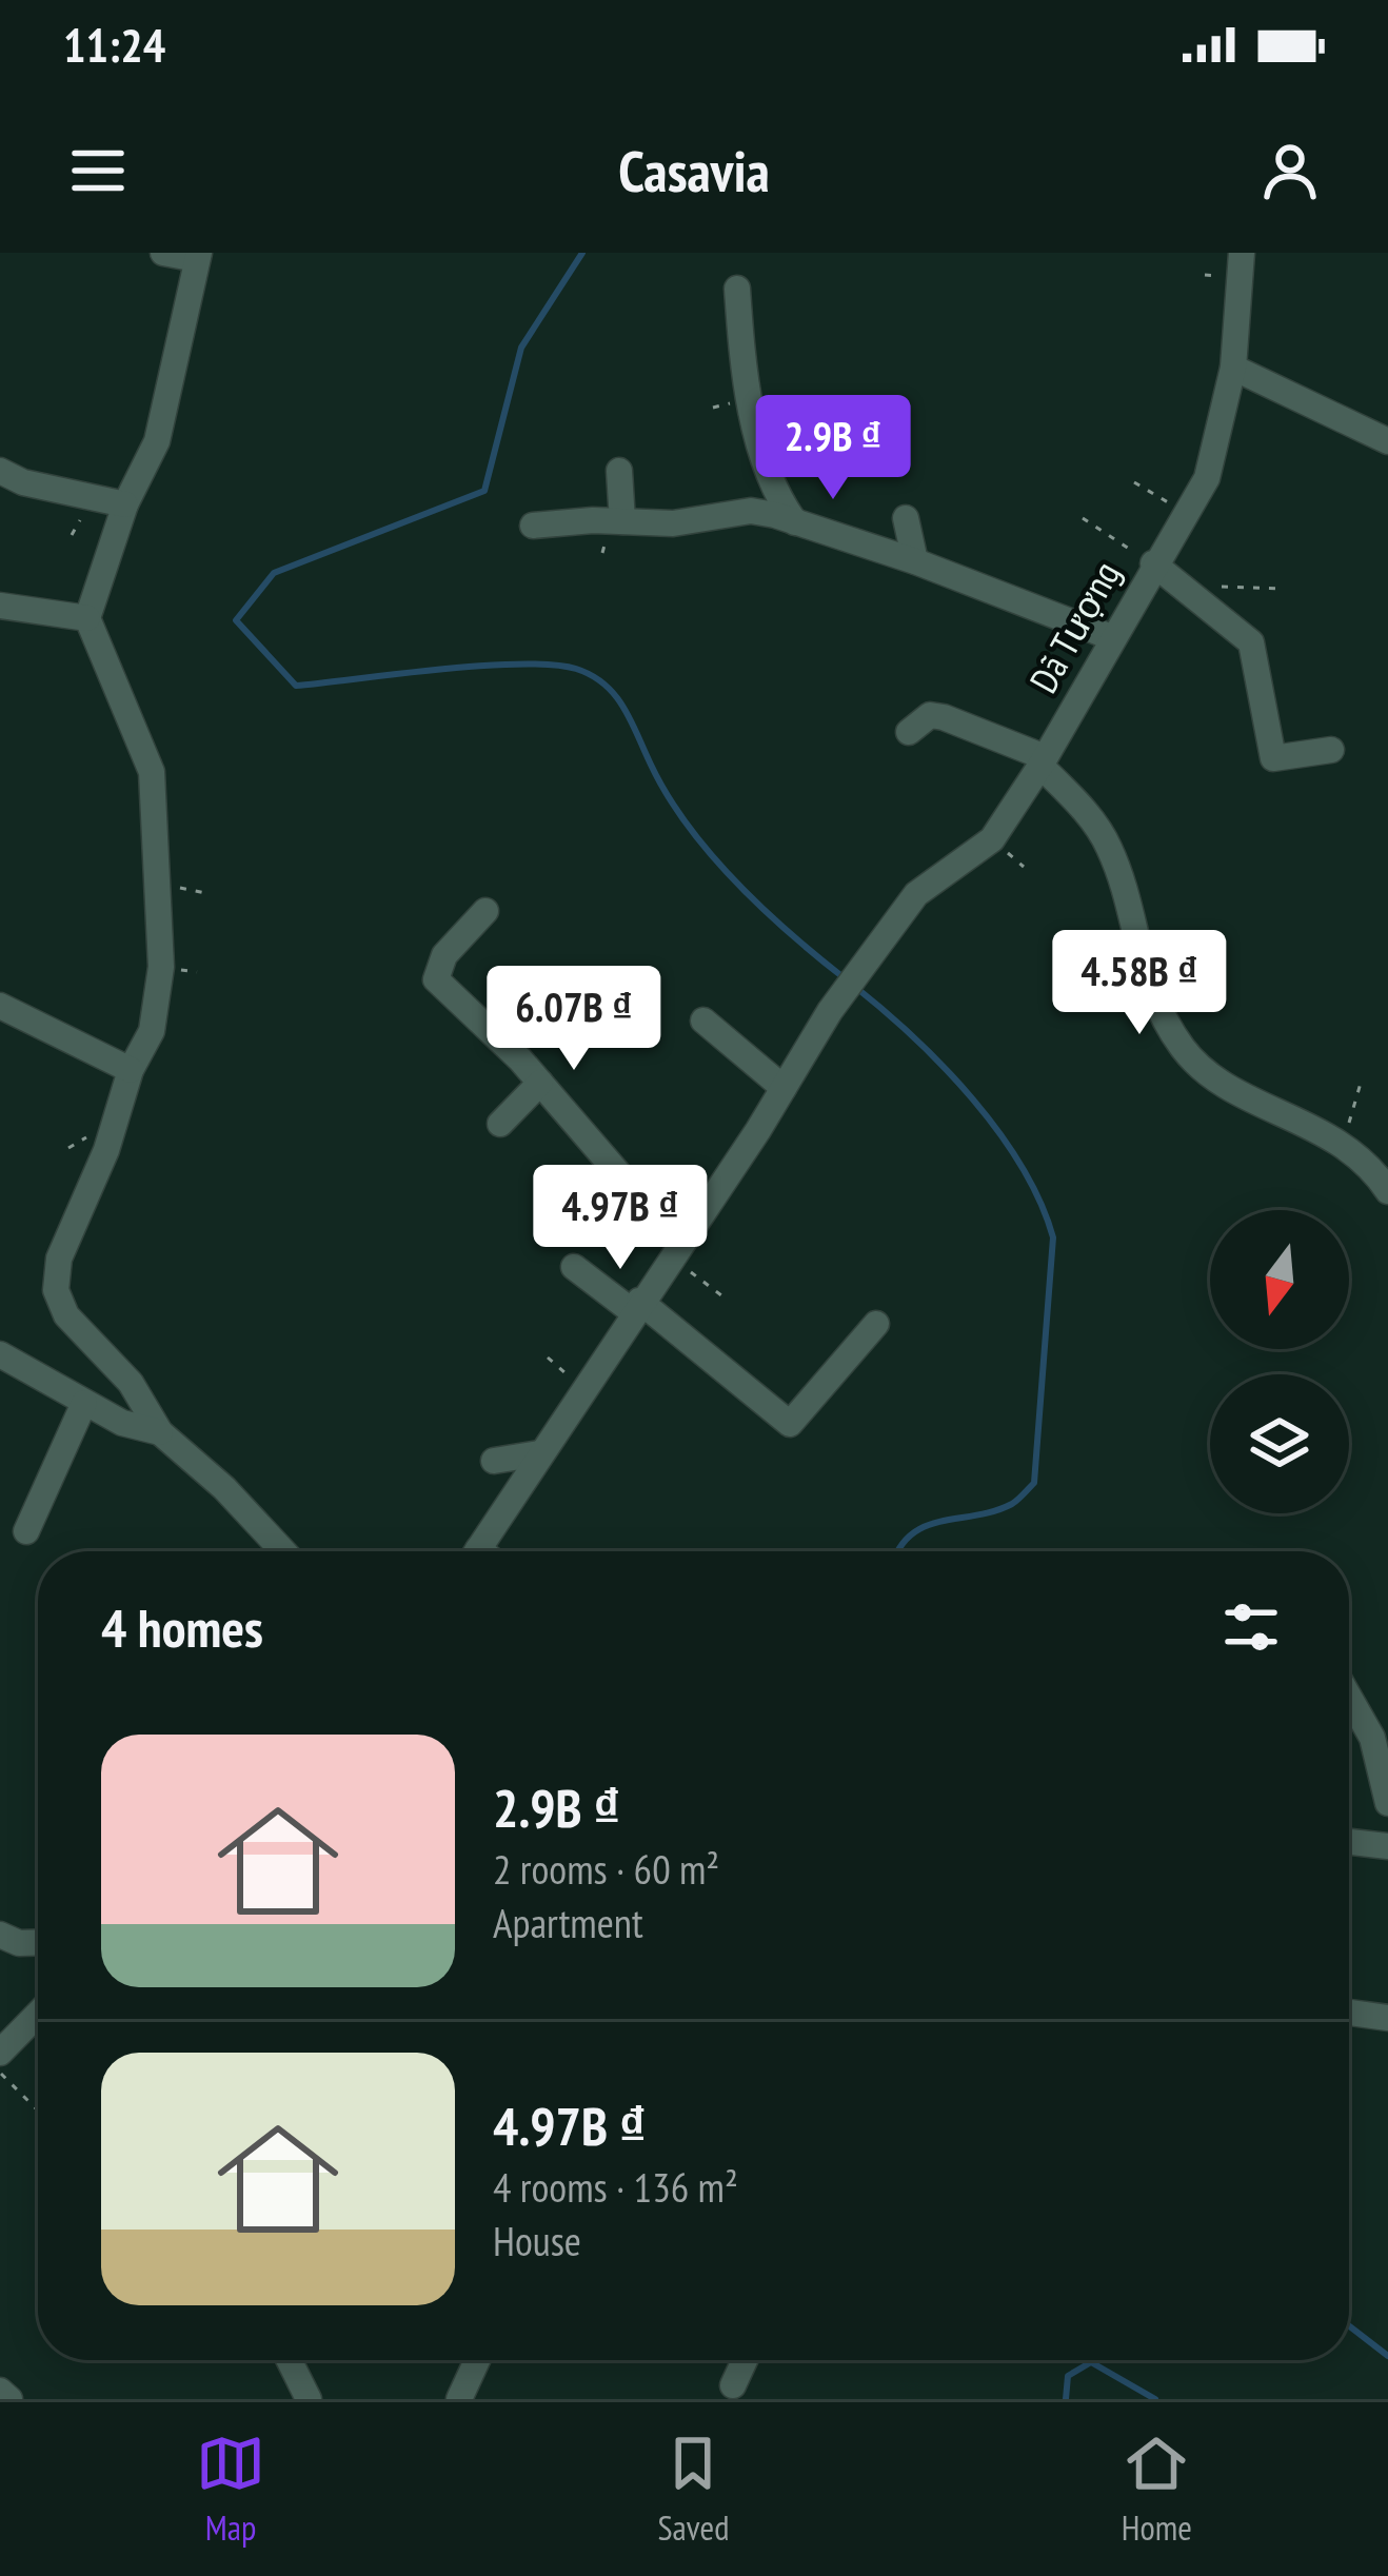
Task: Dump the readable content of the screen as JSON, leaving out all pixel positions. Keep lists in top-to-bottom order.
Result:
{
  "streets": {
    "street": ["Dã Tượng"]
  },
  "north": "bottom",
  "page": {
    "status": "11:24",
    "header": "Casavia",
    "price": [
      "2.9B ₫",
      "4.58B ₫",
      "6.07B ₫",
      "4.97B ₫"
    ],
    "heading": "4 homes",
    "list": [
      {
        "name": "2.9B ₫",
        "note": "2 rooms · 60 m² · Apartment"
      },
      {
        "name": "4.97B ₫",
        "note": "4 rooms · 136 m² · House"
      }
    ],
    "tabs": ["Map", "Saved", "Home"]
  }
}
